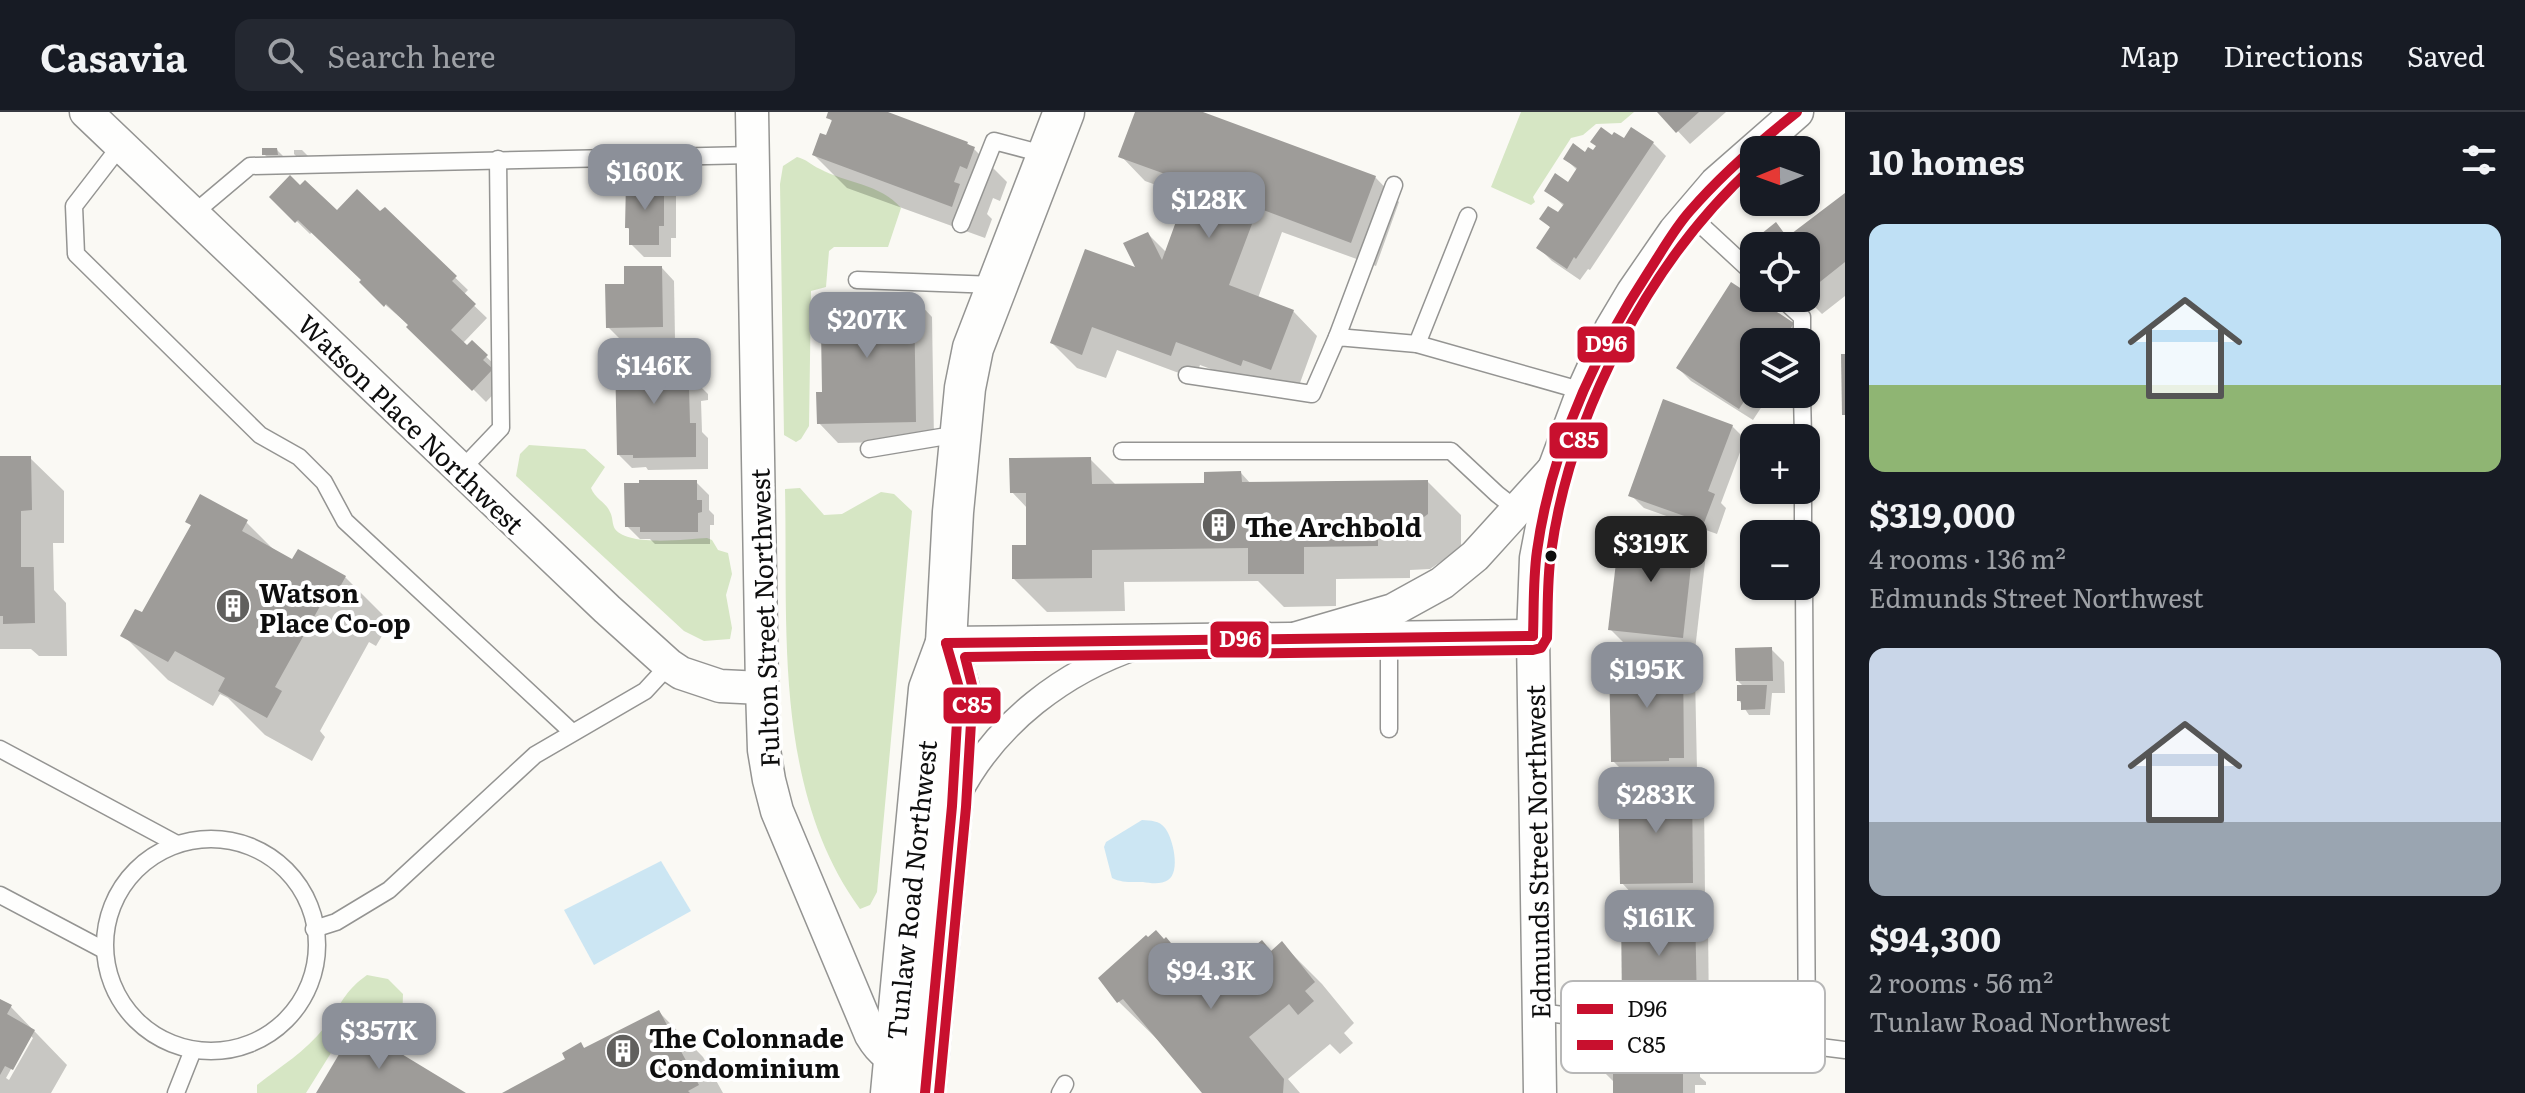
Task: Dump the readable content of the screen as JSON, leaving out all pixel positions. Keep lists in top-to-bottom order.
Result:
{
  "streets": {
    "street": [
      "Watson Place Northwest",
      "Fulton Street Northwest",
      "Edmunds Street Northwest",
      "Tunlaw Road Northwest"
    ]
  },
  "crossings": [
    ["Watson Place Northwest", "Fulton Street Northwest"],
    ["Fulton Street Northwest", "Tunlaw Road Northwest"]
  ],
  "places": {
    "building": ["The Archbold", "Watson Place Co-op", "The Colonnade Condominium"]
  },
  "lines": ["transit line D96", "transit line C85"],
  "legend": ["D96", "C85"],
  "north": "left",
  "page": {
    "header": "Casavia",
    "search": "Search here",
    "nav": ["Map", "Directions", "Saved"],
    "heading": "10 homes",
    "map_buttons": ["+", "−"],
    "price": [
      "$160K",
      "$128K",
      "$207K",
      "$146K",
      "$319K",
      "$195K",
      "$283K",
      "$161K",
      "$94.3K",
      "$357K"
    ],
    "list": [
      {
        "name": "$319,000",
        "note": "4 rooms · 136 m² · Edmunds Street Northwest"
      },
      {
        "name": "$94,300",
        "note": "2 rooms · 56 m² · Tunlaw Road Northwest"
      }
    ]
  }
}
